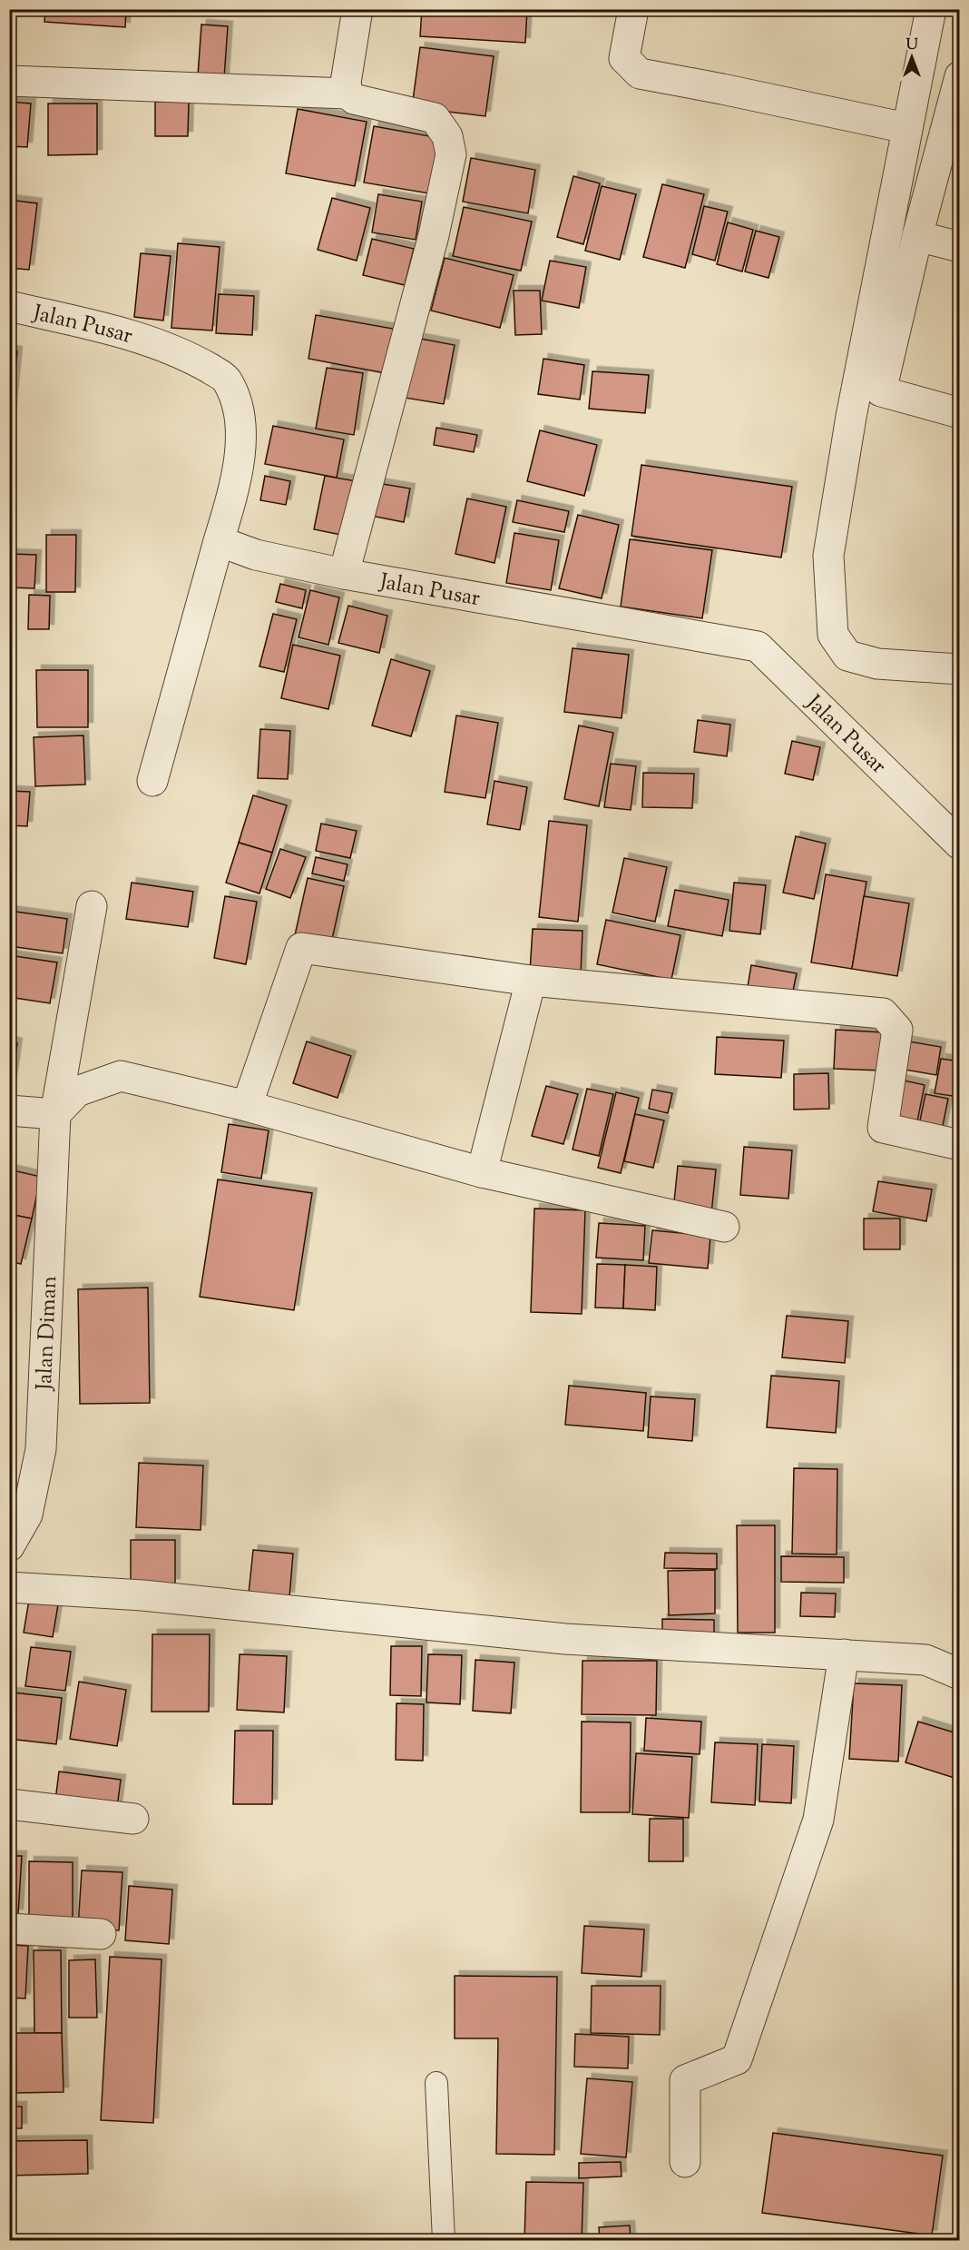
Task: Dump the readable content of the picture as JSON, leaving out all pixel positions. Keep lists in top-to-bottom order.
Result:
{
  "streets": {
    "street": ["Jalan Pusar", "Jalan Diman"]
  },
  "north": "top"
}
